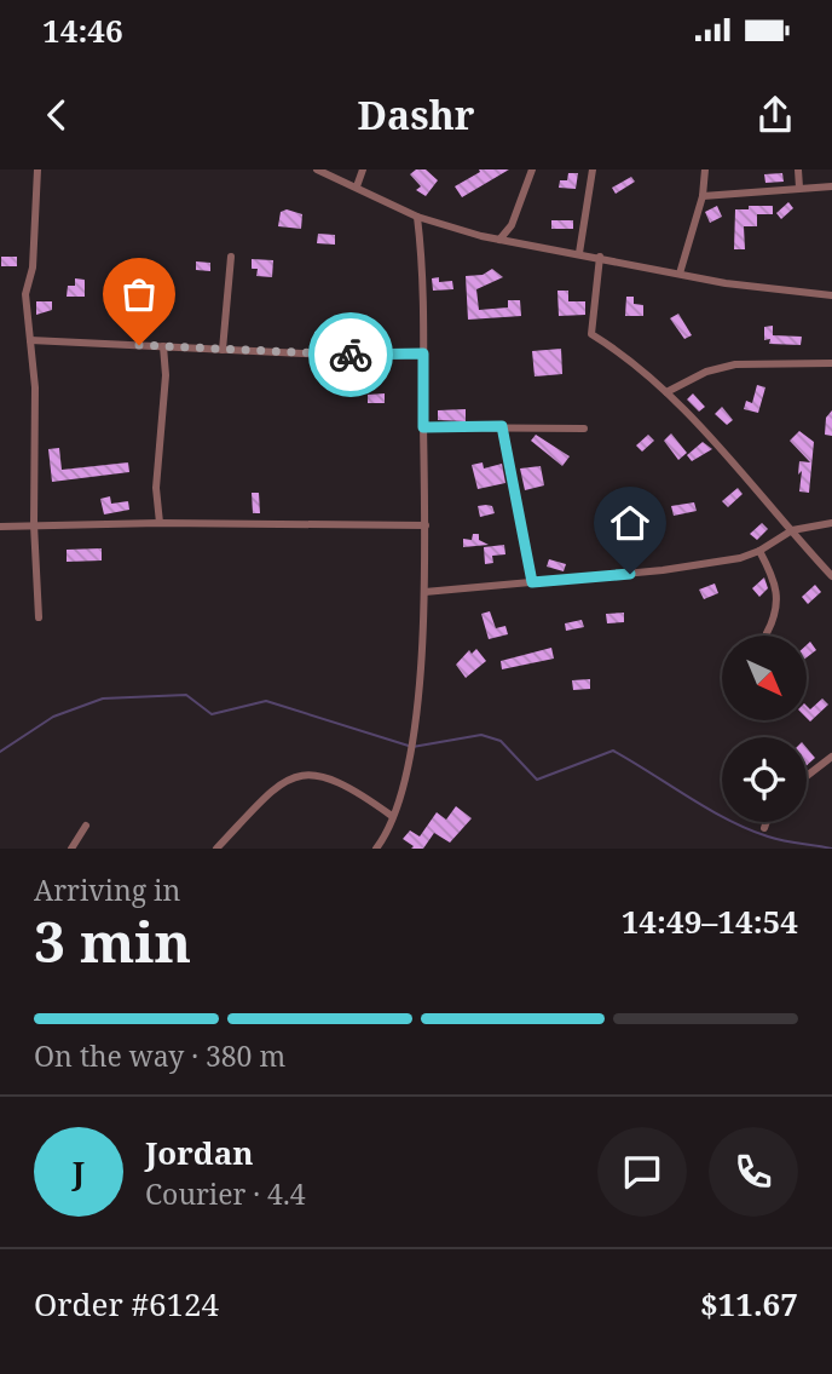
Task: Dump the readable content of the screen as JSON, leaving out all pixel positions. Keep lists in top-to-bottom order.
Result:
{
  "north": "bottom right",
  "page": {
    "status": "14:46",
    "header": "Dashr",
    "heading": ["3 min", "Arriving in", "14:49–14:54"],
    "panel": [
      "Jordan",
      "Courier · 4.4",
      "Order #6124",
      "$11.67"
    ],
    "bar": "On the way · 380 m",
    "round": "J"
  }
}
